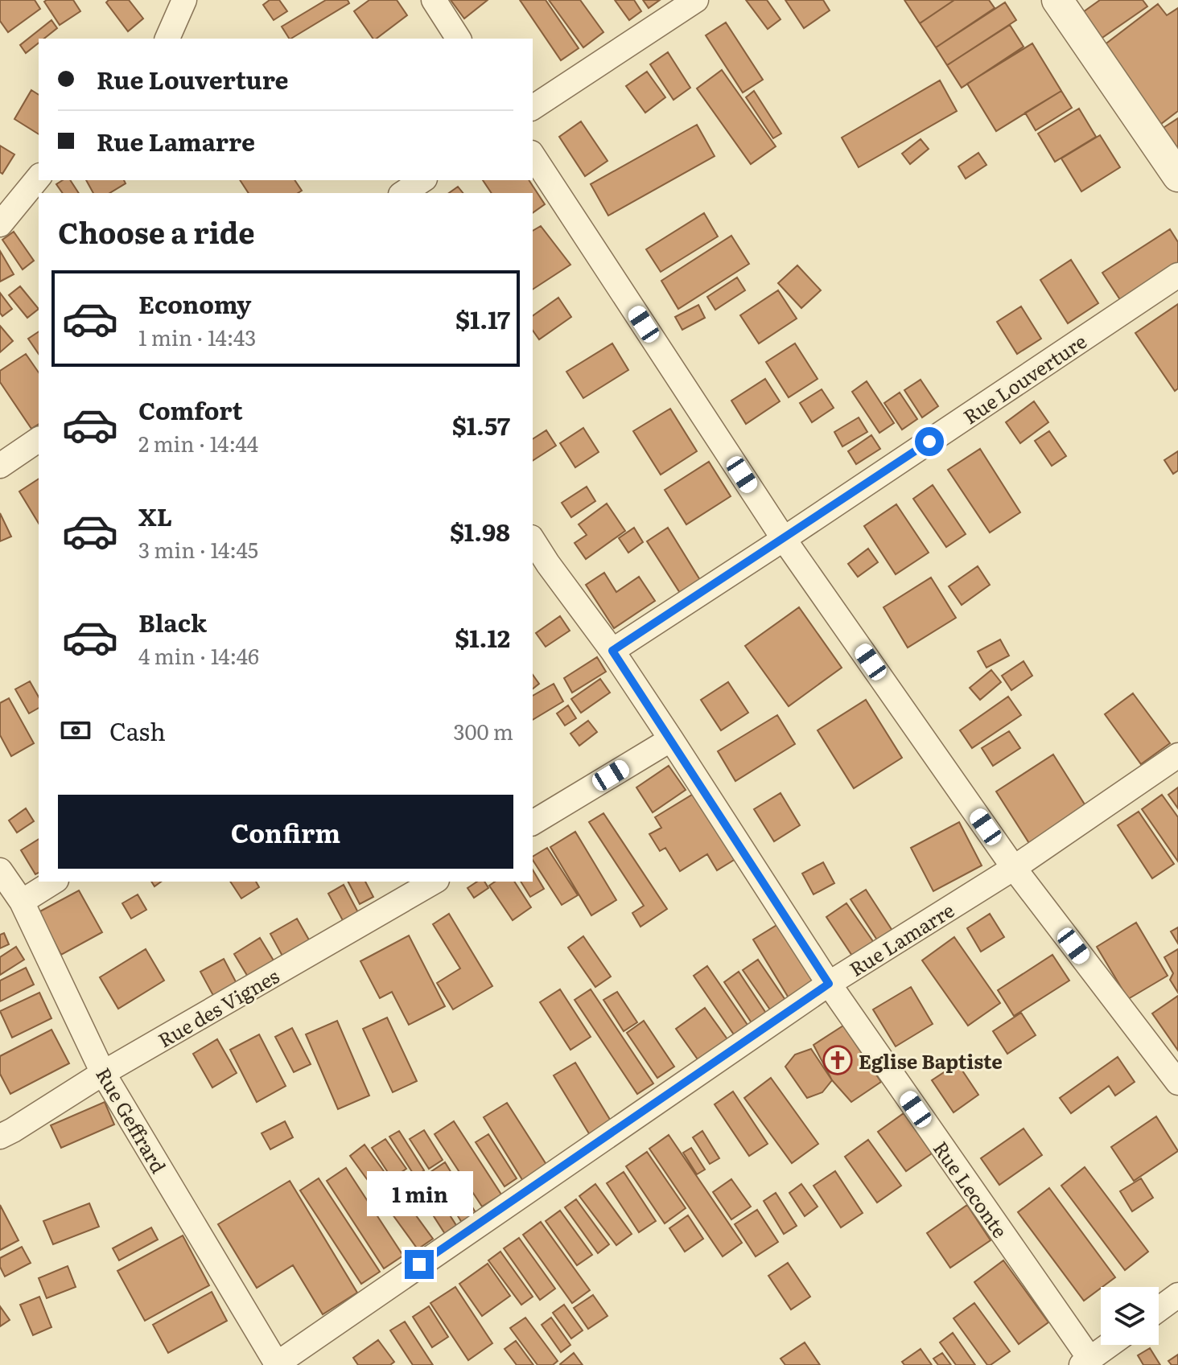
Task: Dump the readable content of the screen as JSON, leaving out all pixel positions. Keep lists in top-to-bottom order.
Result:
{
  "streets": {
    "street": [
      "Rue Louverture",
      "Rue Lamarre",
      "Rue des Vignes",
      "Rue Geffrard",
      "Rue Leconte"
    ]
  },
  "crossings": [
    ["Rue Louverture", "Rue Leconte"],
    ["Rue Lamarre", "Rue Geffrard"],
    ["Rue Lamarre", "Rue Leconte"],
    ["Rue des Vignes", "Rue Geffrard"]
  ],
  "places": {
    "church": ["Eglise Baptiste"]
  },
  "page": {
    "banner": ["Rue Louverture", "Rue Lamarre"],
    "heading": "Choose a ride",
    "list": [
      {
        "name": "Economy",
        "note": "1 min · 14:43",
        "value": "$1.17"
      },
      {
        "name": "Comfort",
        "note": "2 min · 14:44",
        "value": "$1.57"
      },
      {
        "name": "XL",
        "note": "3 min · 14:45",
        "value": "$1.98"
      },
      {
        "name": "Black",
        "note": "4 min · 14:46",
        "value": "$1.12"
      }
    ],
    "pay": ["Cash", "300 m"],
    "buttons": "Confirm",
    "bubble": "1 min"
  }
}
